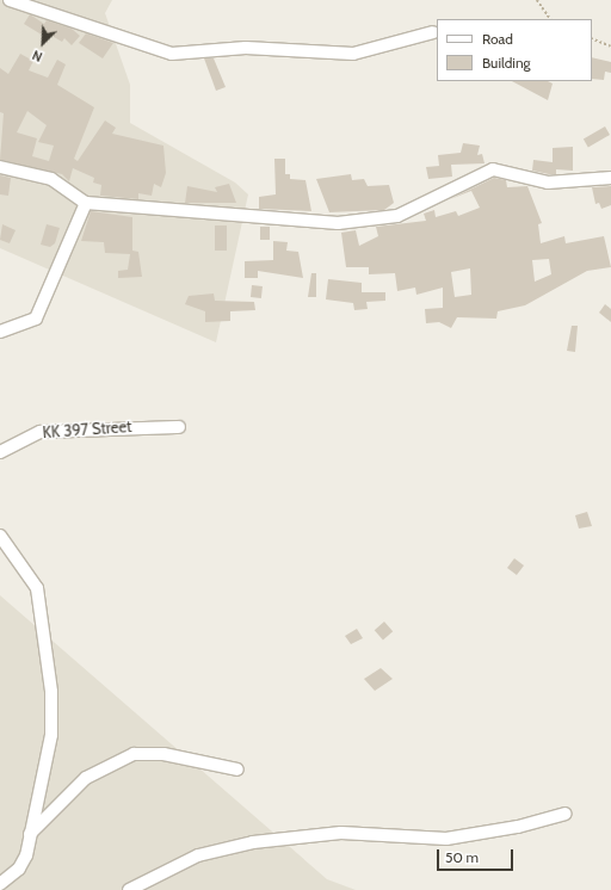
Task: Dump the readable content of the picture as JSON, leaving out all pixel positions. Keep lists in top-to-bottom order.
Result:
{
  "streets": {
    "street": ["KK 397 Street"]
  },
  "legend": ["Road", "Building"],
  "scale_bar": "50 m",
  "north": "bottom left"
}
